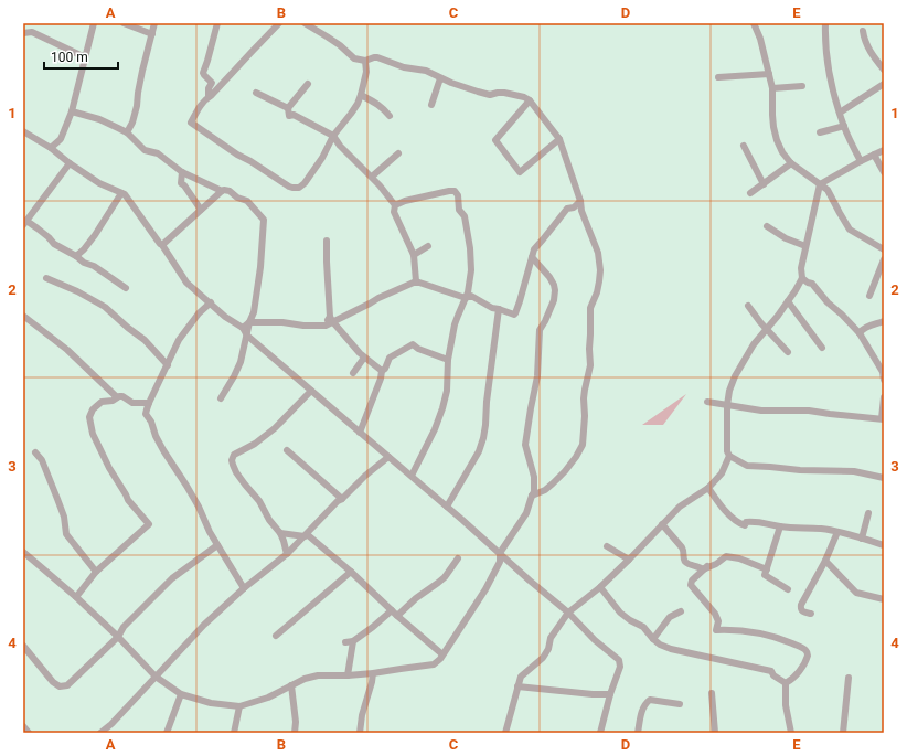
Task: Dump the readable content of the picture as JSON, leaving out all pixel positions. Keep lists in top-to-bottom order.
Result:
{
  "scale_bar": "100 m",
  "grid": {
    "columns": [
      "A",
      "B",
      "C",
      "D",
      "E"
    ],
    "rows": [
      "1",
      "2",
      "3",
      "4"
    ]
  }
}
